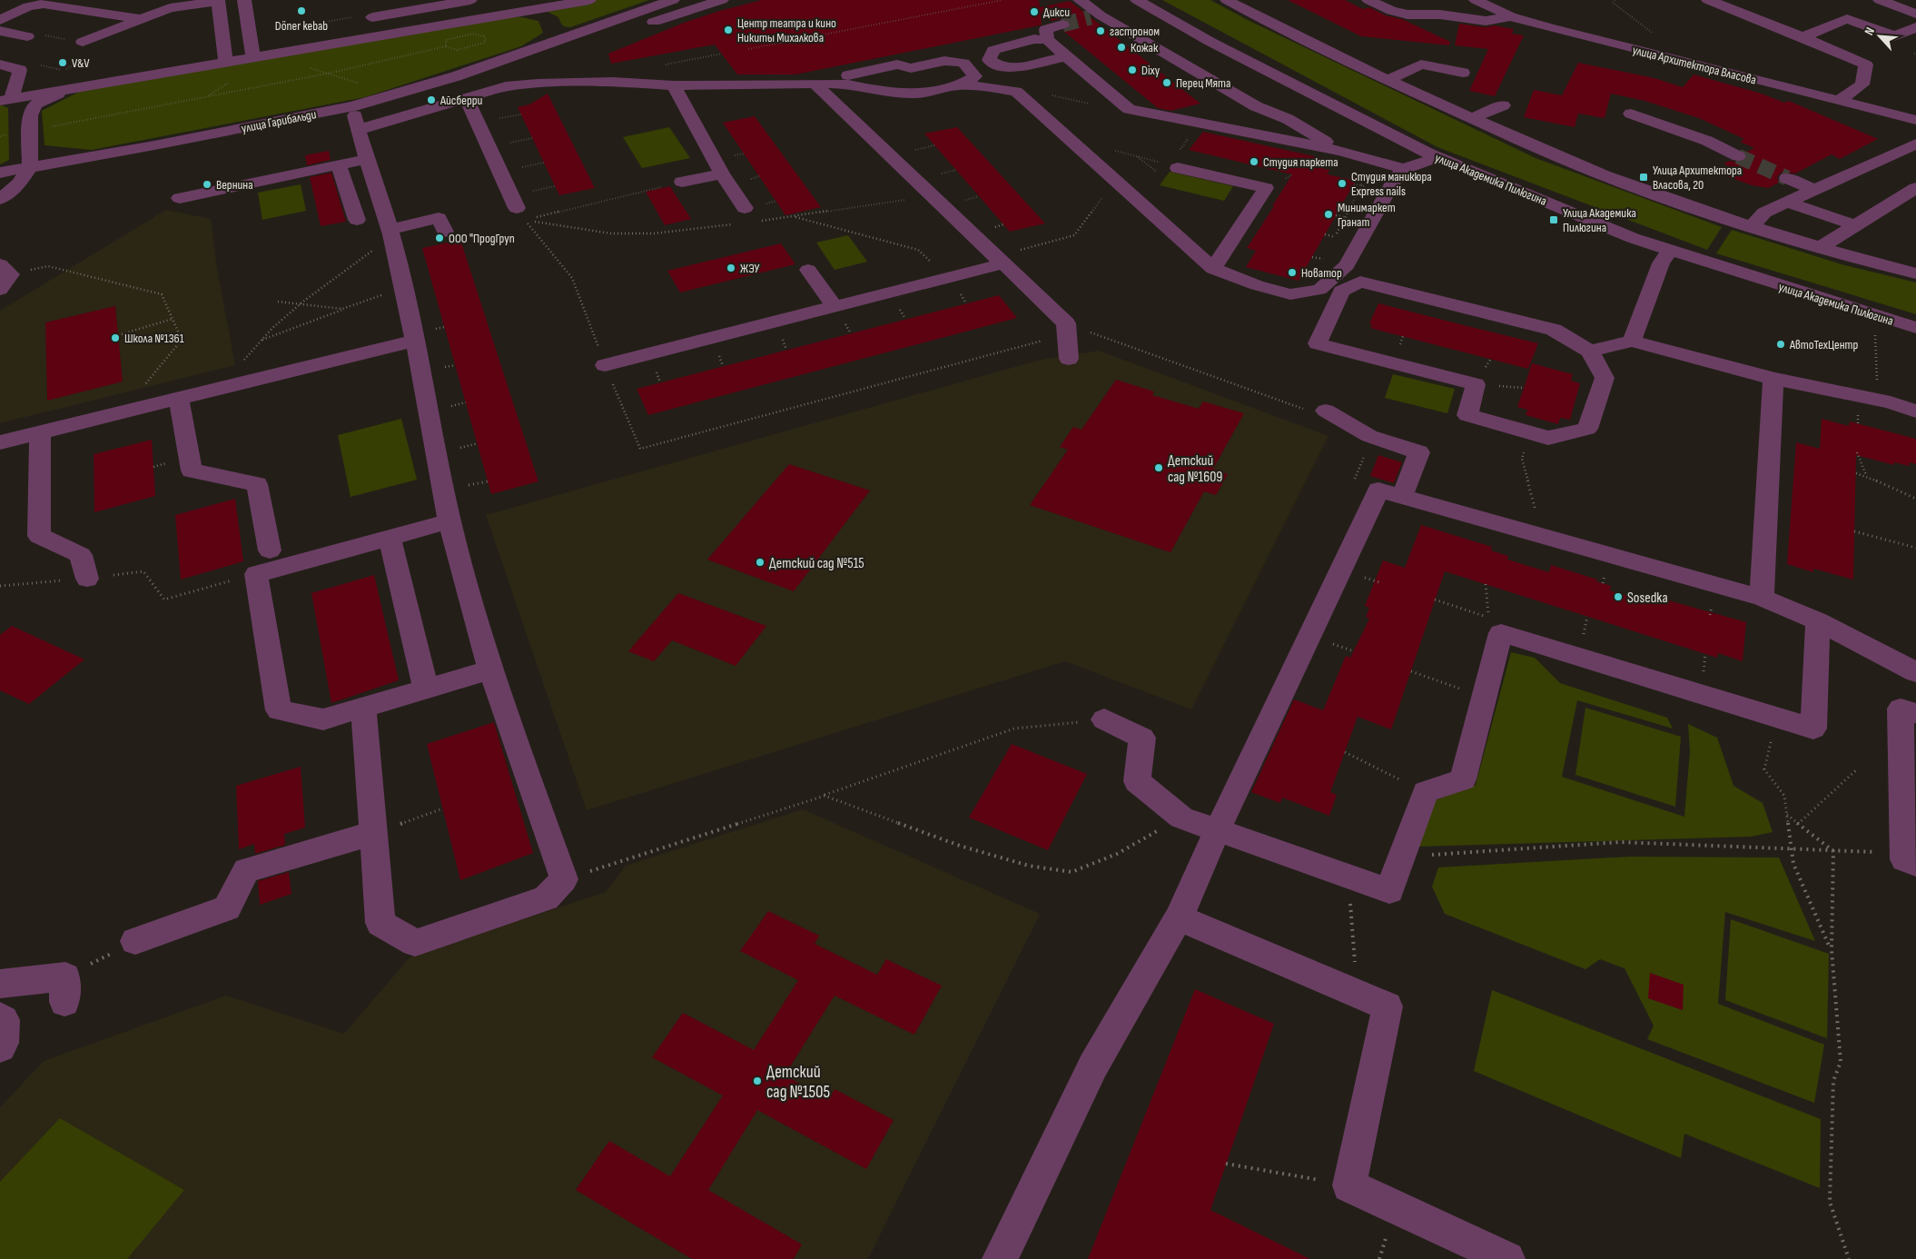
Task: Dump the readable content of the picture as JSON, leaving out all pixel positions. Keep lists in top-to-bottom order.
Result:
{
  "streets": {
    "street": ["улица Архитектора Власова", "улица Гарибальди", "улица Академика Пилюгина"]
  },
  "places": {
    "other": [
      "Döner kebab",
      "Дикси",
      "Центр театра и кино Никиты Михалкова",
      "гастроном",
      "Кожак",
      "V&V",
      "Dixy",
      "Перец Мята",
      "Айсберри",
      "Студия паркета",
      "Студия маникюра Express nails",
      "Вернина",
      "Минимаркет Гранат",
      "ООО \"ПродГруп",
      "ЖЭУ",
      "Новатор",
      "Школа №1361",
      "АвтоТехЦентр",
      "Детский сад №1609",
      "Детский сад №515",
      "Sosedka",
      "Детский сад №1505"
    ],
    "transit": ["Улица Архитектора Власова, 20", "Улица Академика Пилюгина"]
  },
  "north": "top left"
}
